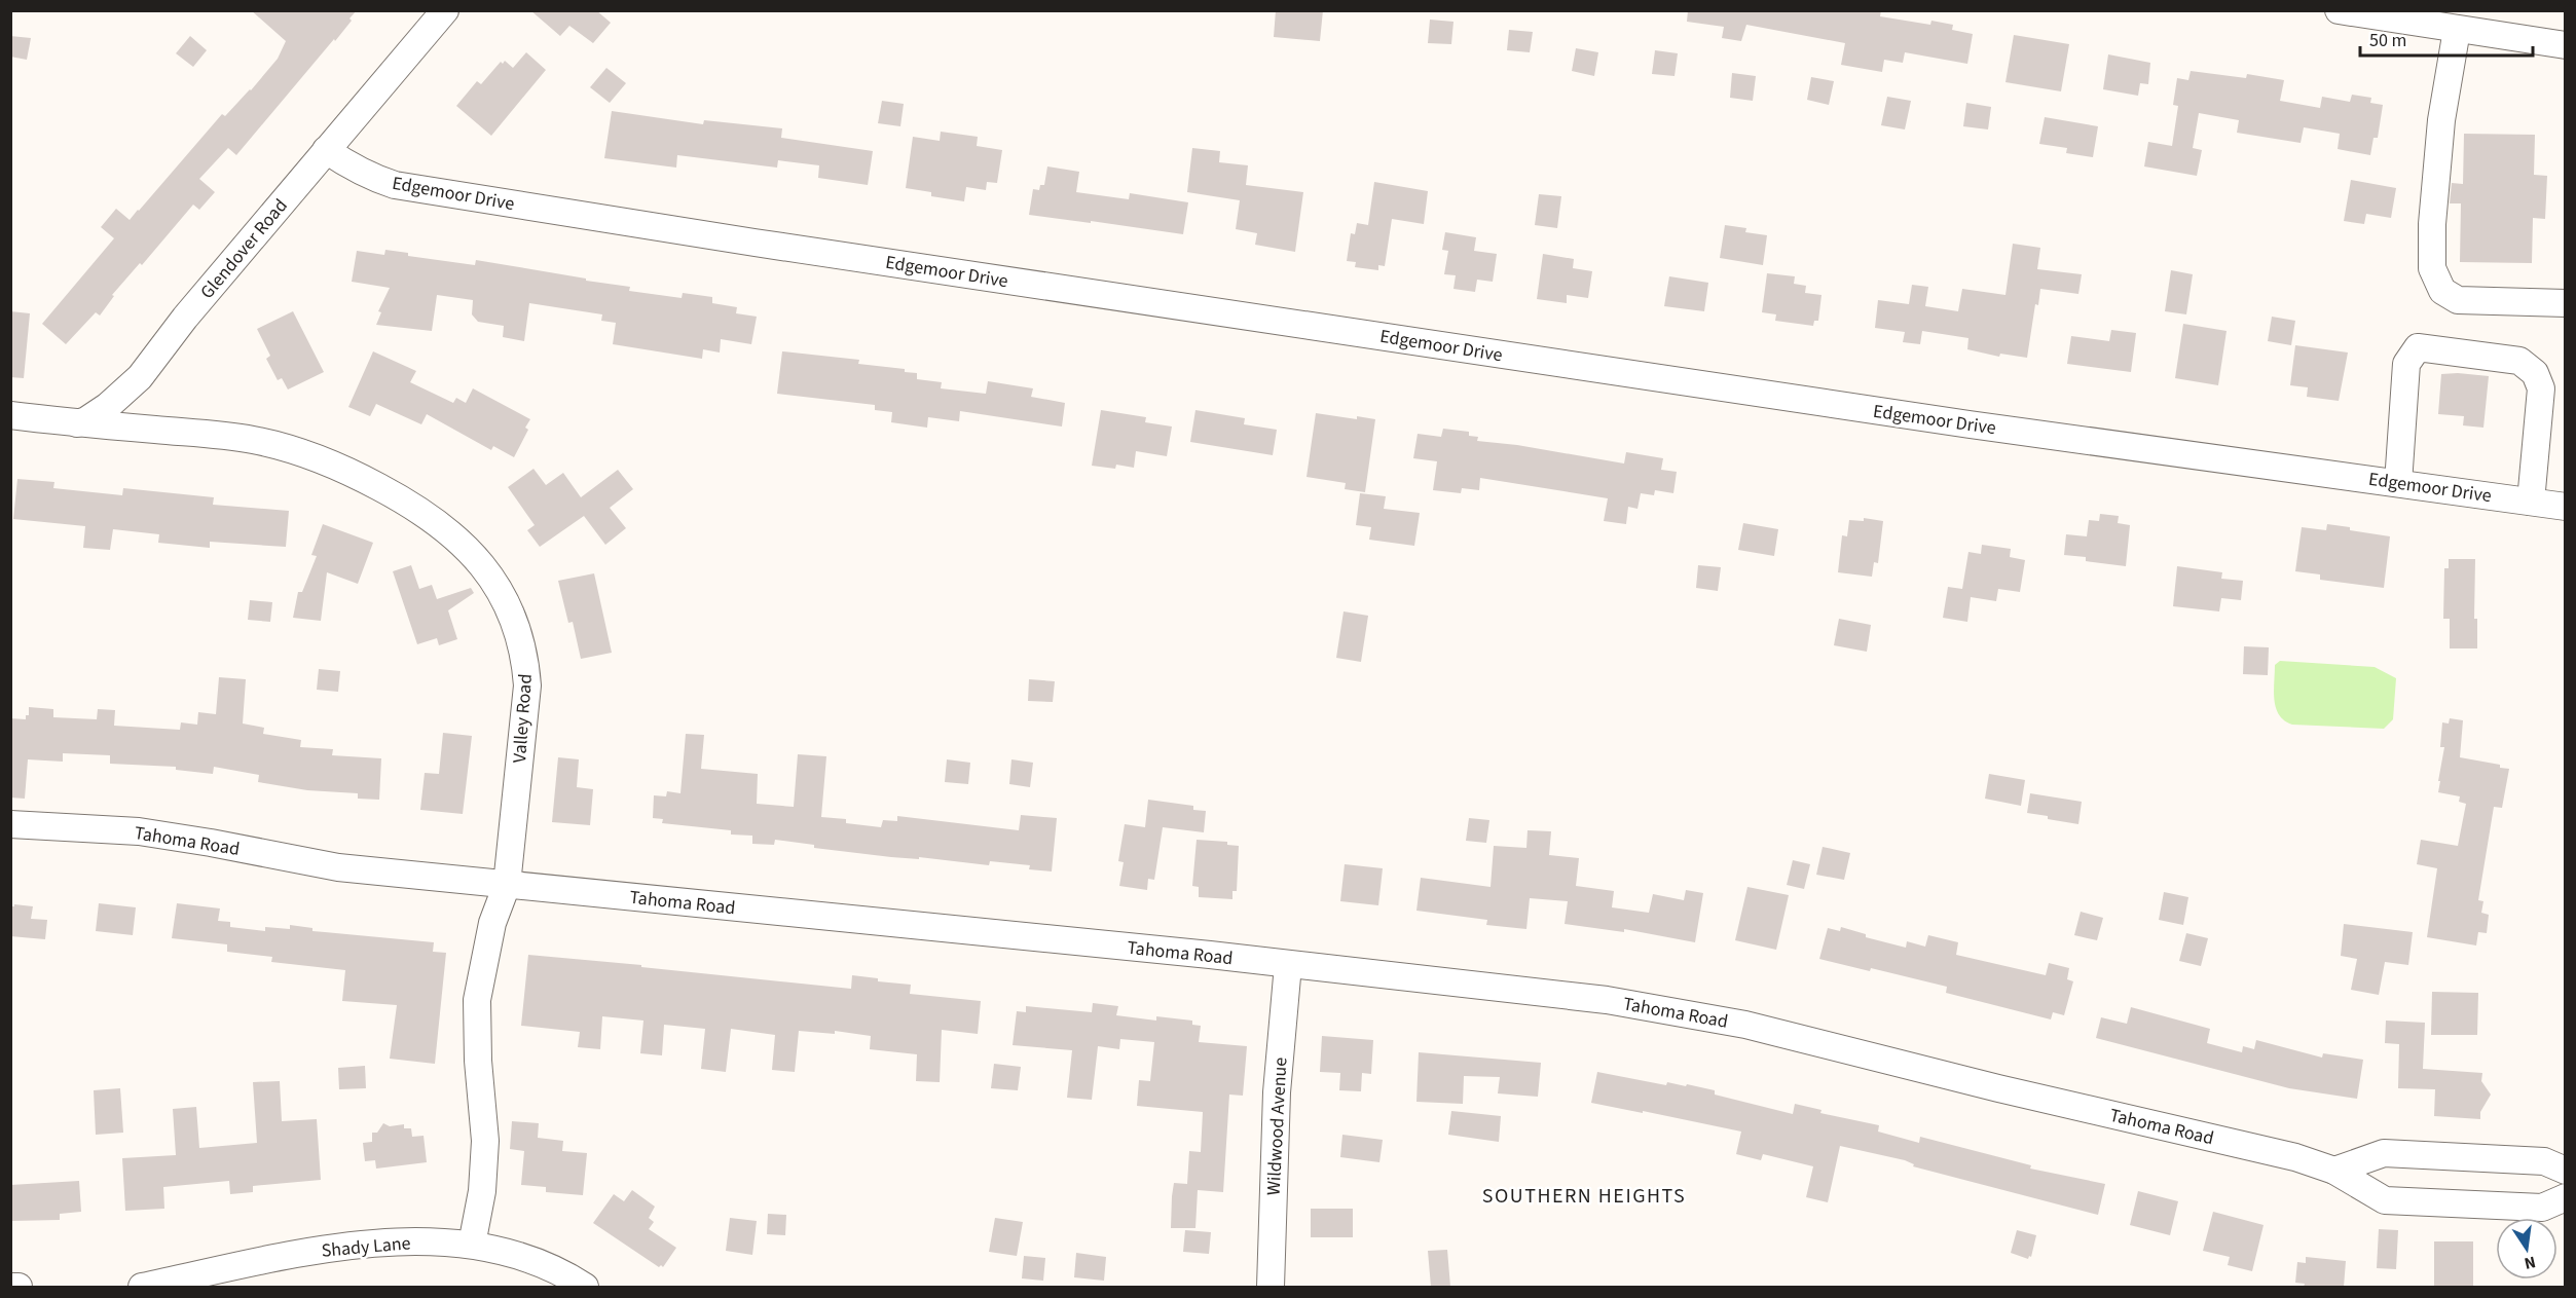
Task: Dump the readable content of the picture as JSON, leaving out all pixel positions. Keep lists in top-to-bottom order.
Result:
{
  "streets": {
    "street": [
      "Edgemoor Drive",
      "Glendover Road",
      "Valley Road",
      "Tahoma Road",
      "Wildwood Avenue",
      "Shady Lane"
    ]
  },
  "crossings": [
    ["Edgemoor Drive", "Glendover Road"],
    ["Glendover Road", "Valley Road"],
    ["Valley Road", "Tahoma Road"],
    ["Valley Road", "Shady Lane"],
    ["Tahoma Road", "Wildwood Avenue"]
  ],
  "districts": ["SOUTHERN HEIGHTS"],
  "scale_bar": "50 m",
  "north": "bottom"
}
